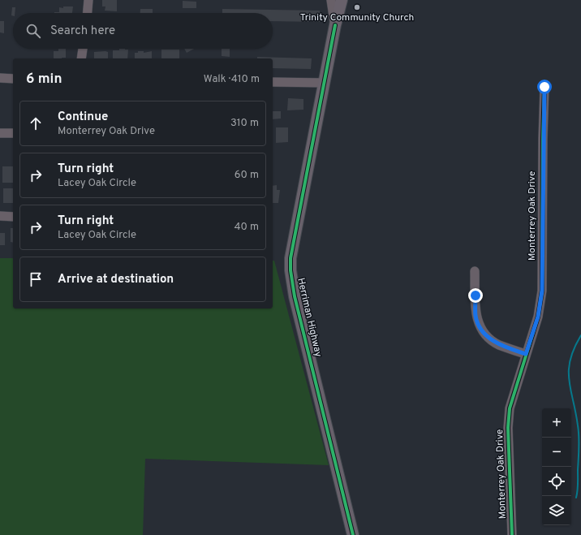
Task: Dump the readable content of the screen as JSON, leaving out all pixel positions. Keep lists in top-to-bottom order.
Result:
{
  "streets": {
    "main road": ["Herriman Highway"],
    "street": ["Monterrey Oak Drive"]
  },
  "places": ["Trinity Community Church"],
  "page": {
    "search": "Search here",
    "heading": ["6 min", "Walk · 410 m"],
    "list": [
      ["Continue", "Monterrey Oak Drive", "310 m"],
      ["Turn right", "Lacey Oak Circle", "60 m"],
      ["Turn right", "Lacey Oak Circle", "40 m"],
      "Arrive at destination"
    ],
    "map_buttons": ["+", "−"]
  }
}
